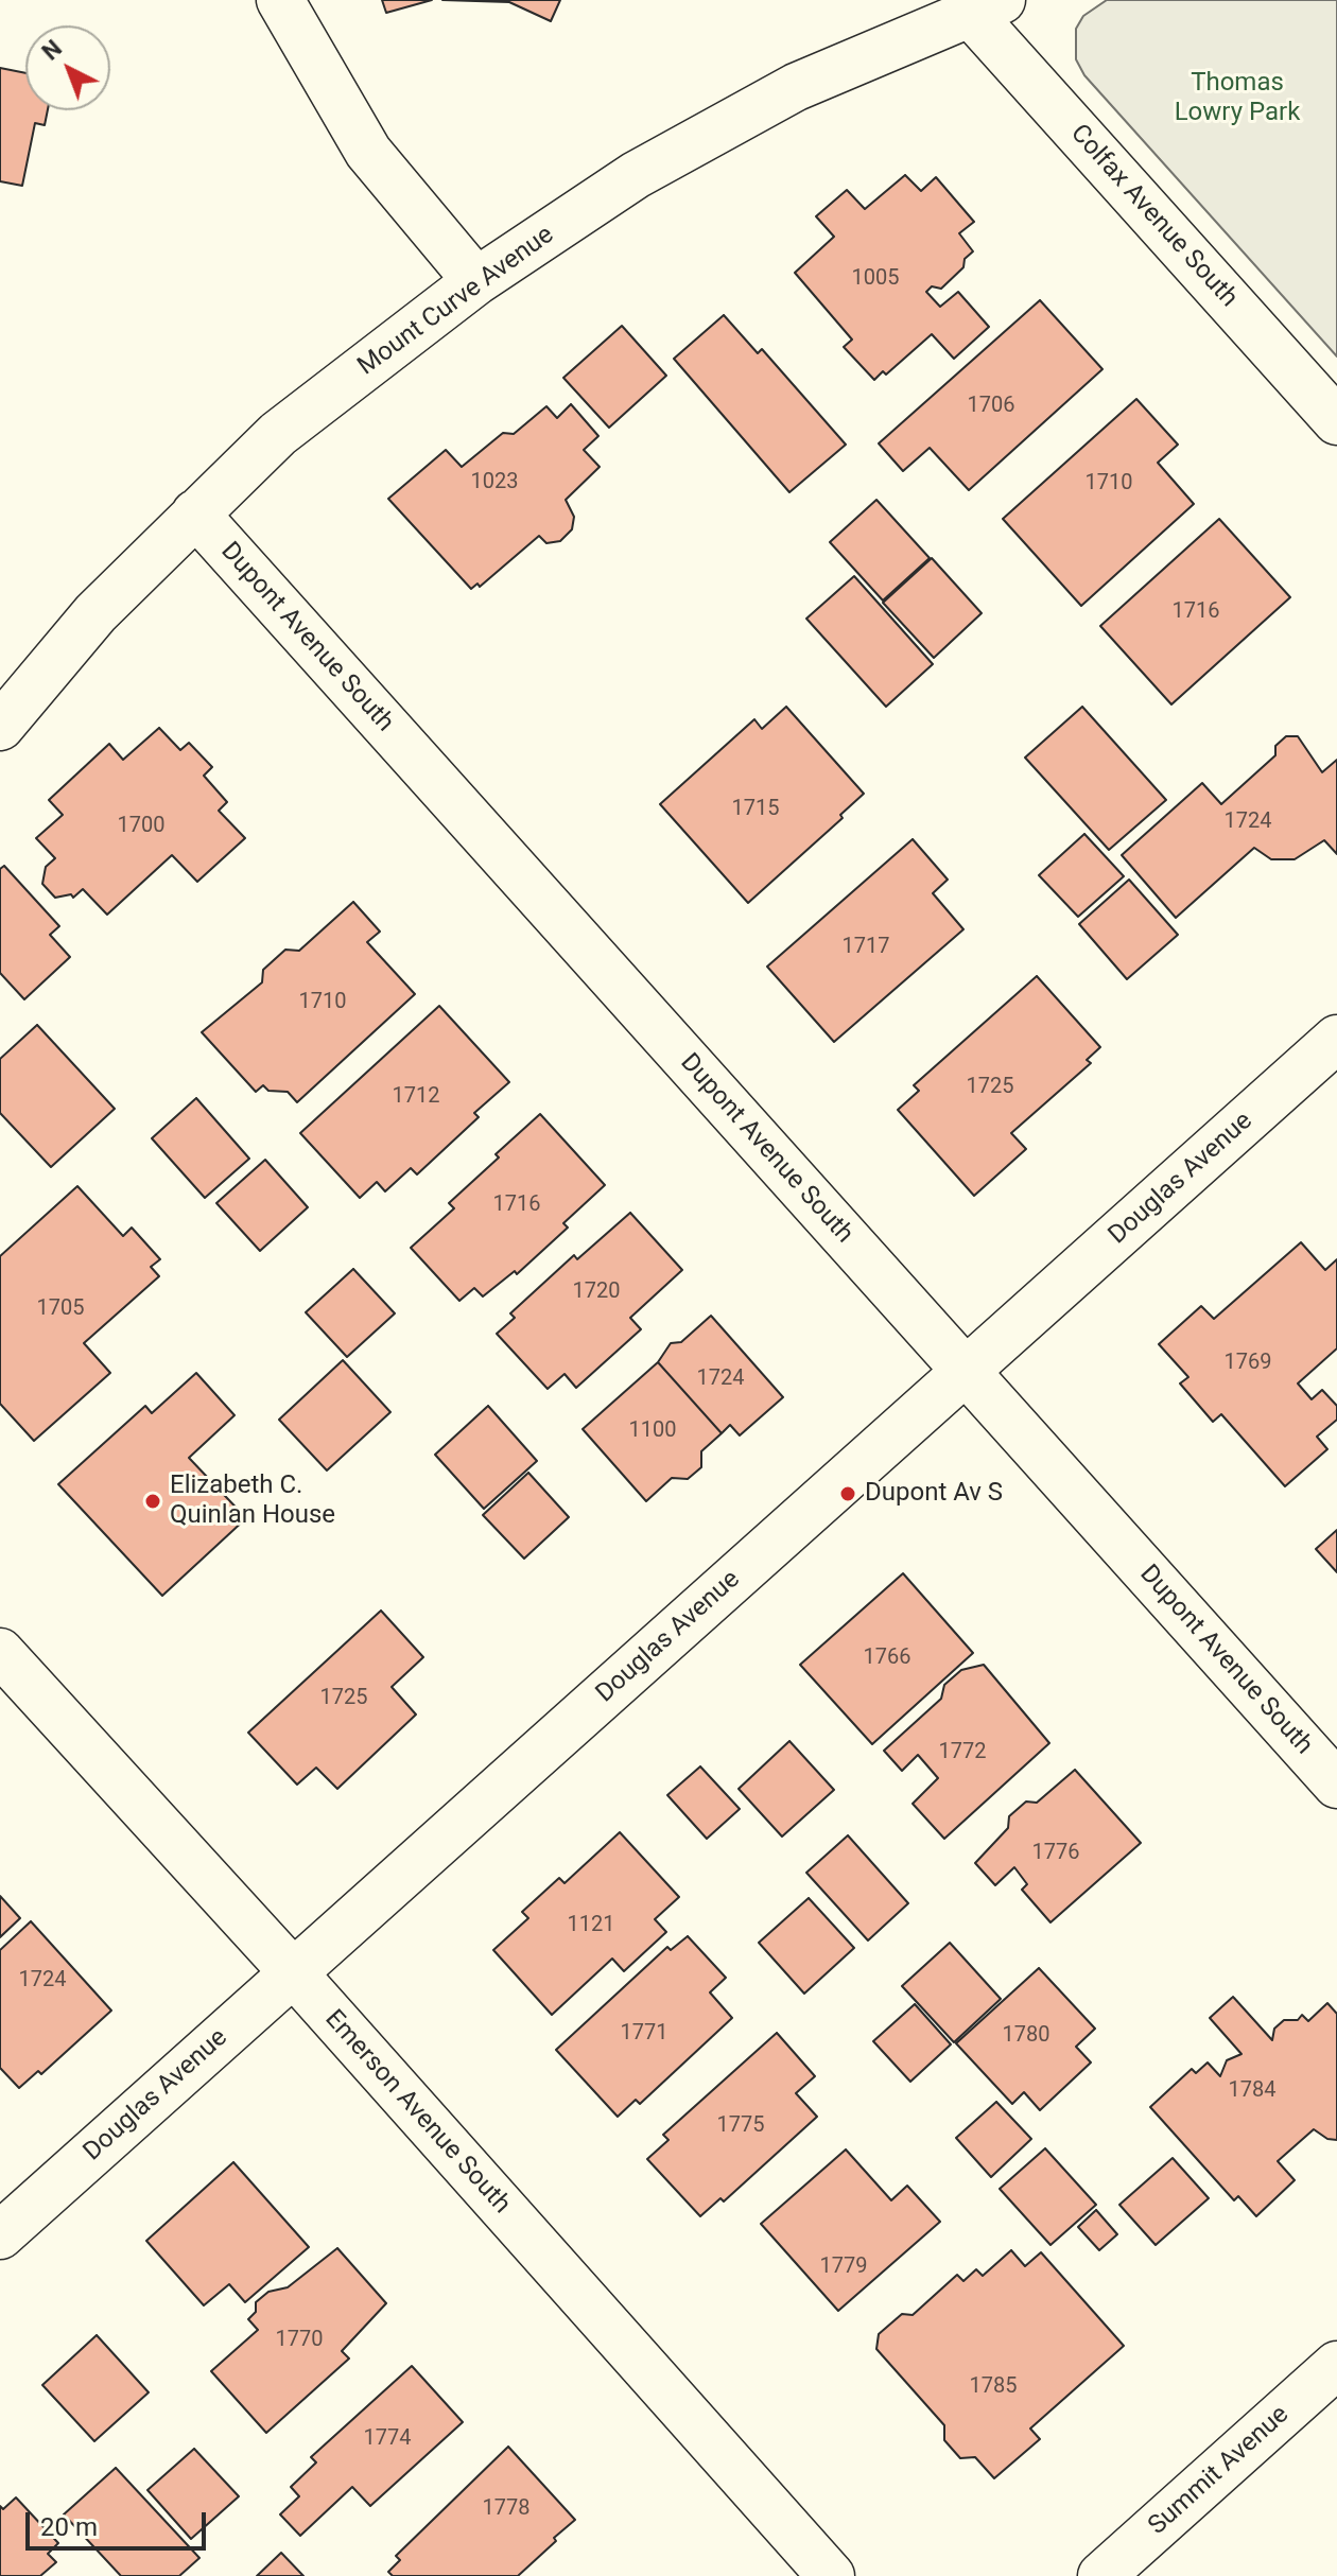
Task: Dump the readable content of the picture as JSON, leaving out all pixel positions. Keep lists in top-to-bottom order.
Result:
{
  "streets": {
    "street": [
      "Colfax Avenue South",
      "Mount Curve Avenue",
      "Dupont Avenue South",
      "Douglas Avenue",
      "Emerson Avenue South",
      "Summit Avenue"
    ]
  },
  "crossings": [
    ["Colfax Avenue South", "Mount Curve Avenue"],
    ["Mount Curve Avenue", "Dupont Avenue South"],
    ["Dupont Avenue South", "Douglas Avenue"],
    ["Douglas Avenue", "Emerson Avenue South"]
  ],
  "parks": ["Thomas Lowry Park"],
  "places": ["Dupont Av S", "Elizabeth C. Quinlan House"],
  "house_numbers": [
    "1005",
    "1706",
    "1023",
    "1710",
    "1716",
    "1715",
    "1724",
    "1700",
    "1717",
    "1710",
    "1725",
    "1712",
    "1716",
    "1720",
    "1705",
    "1769",
    "1724",
    "1100",
    "1766",
    "1725",
    "1772",
    "1776",
    "1121",
    "1724",
    "1771",
    "1780",
    "1784",
    "1775",
    "1779",
    "1770",
    "1785",
    "1774",
    "1778"
  ],
  "scale_bar": "20 m",
  "north": "top left"
}
